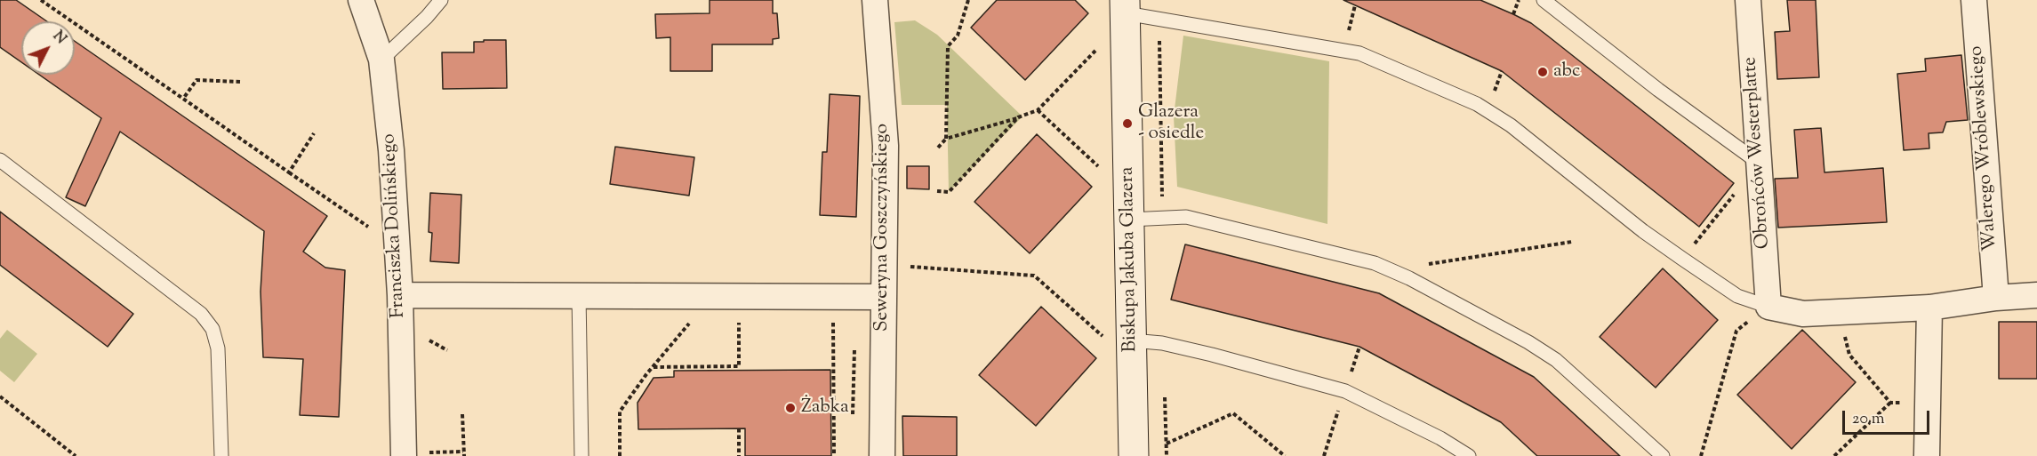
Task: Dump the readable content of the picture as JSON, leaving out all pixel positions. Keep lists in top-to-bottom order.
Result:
{
  "streets": {
    "street": [
      "Walerego Wróblewskiego",
      "Obrońców Westerplatte",
      "Franciszka Dolińskiego",
      "Seweryna Goszczyńskiego",
      "Biskupa Jakuba Glazera"
    ]
  },
  "places": ["abc", "Glazera - osiedle", "Żabka"],
  "scale_bar": "20 m",
  "north": "top right"
}
